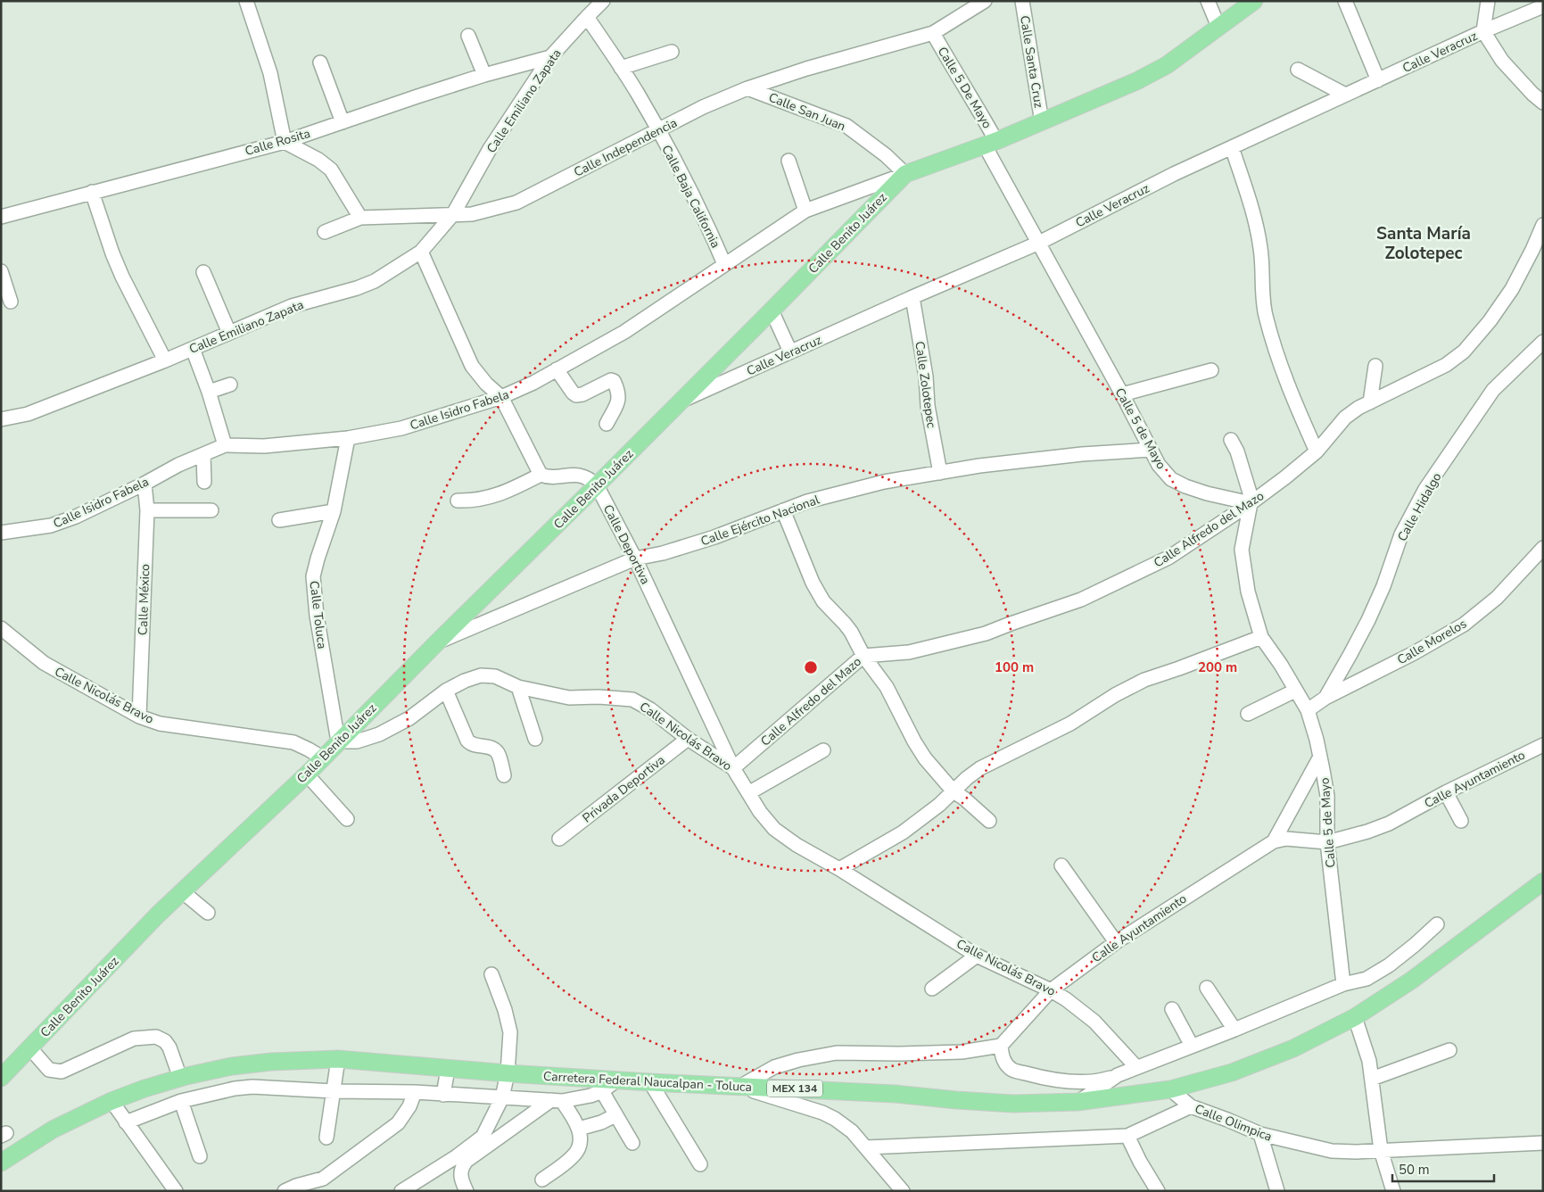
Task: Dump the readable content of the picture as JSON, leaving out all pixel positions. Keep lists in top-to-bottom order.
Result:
{
  "streets": {
    "main road": ["Calle Benito Juárez", "Carretera Federal Naucalpan - Toluca", "MEX 134"],
    "street": [
      "Calle Veracruz",
      "Calle Santa Cruz",
      "Calle 5 De Mayo",
      "Calle Emiliano Zapata",
      "Calle San Juan",
      "Calle Rosita",
      "Calle Independencia",
      "Calle Baja California",
      "Calle Zolotepec",
      "Calle Isidro Fabela",
      "Calle 5 de Mayo",
      "Calle Hidalgo",
      "Calle Ejército Nacional",
      "Calle Alfredo del Mazo",
      "Calle Deportiva",
      "Calle México",
      "Calle Toluca",
      "Calle Morelos",
      "Calle Nicolás Bravo",
      "Calle Ayuntamiento",
      "Privada Deportiva",
      "Calle Olimpica"
    ]
  },
  "crossings": [
    ["Calle Veracruz", "Calle Benito Juárez"],
    ["Calle Veracruz", "Calle Zolotepec"],
    ["Calle Veracruz", "Calle 5 de Mayo"],
    ["Calle Santa Cruz", "Calle Benito Juárez"],
    ["Calle 5 De Mayo", "Calle Independencia"],
    ["Calle 5 De Mayo", "Calle Benito Juárez"],
    ["Calle 5 De Mayo", "Calle 5 de Mayo"],
    ["Calle Emiliano Zapata", "Calle Rosita"],
    ["Calle Emiliano Zapata", "Calle Independencia"],
    ["Calle Emiliano Zapata", "Calle Baja California"],
    ["Calle San Juan", "Calle Independencia"],
    ["Calle San Juan", "Calle Benito Juárez"],
    ["Calle San Juan", "Calle Isidro Fabela"],
    ["Calle Independencia", "Calle Baja California"],
    ["Calle Baja California", "Calle Isidro Fabela"],
    ["Calle Benito Juárez", "Calle Isidro Fabela"],
    ["Calle Benito Juárez", "Calle 5 de Mayo"],
    ["Calle Benito Juárez", "Calle Ejército Nacional"],
    ["Calle Benito Juárez", "Calle Deportiva"],
    ["Calle Benito Juárez", "Calle Toluca"],
    ["Calle Benito Juárez", "Calle Nicolás Bravo"],
    ["Calle Zolotepec", "Calle Ejército Nacional"],
    ["Calle Isidro Fabela", "Calle México"],
    ["Calle Isidro Fabela", "Calle Toluca"],
    ["Calle 5 de Mayo", "Calle Hidalgo"],
    ["Calle 5 de Mayo", "Calle Ejército Nacional"],
    ["Calle 5 de Mayo", "Calle Alfredo del Mazo"],
    ["Calle 5 de Mayo", "Calle Ayuntamiento"],
    ["Calle Hidalgo", "Calle Morelos"],
    ["Calle Ejército Nacional", "Calle Deportiva"],
    ["Calle Alfredo del Mazo", "Calle Deportiva"],
    ["Calle Alfredo del Mazo", "Calle Nicolás Bravo"],
    ["Calle Deportiva", "Calle Nicolás Bravo"],
    ["Calle México", "Calle Nicolás Bravo"],
    ["Calle Toluca", "Calle Nicolás Bravo"],
    ["Calle Nicolás Bravo", "Calle Ayuntamiento"],
    ["Calle Nicolás Bravo", "Privada Deportiva"],
    ["Carretera Federal Naucalpan - Toluca", "Calle Olimpica"]
  ],
  "districts": ["Santa María Zolotepec"],
  "scale_bar": "50 m",
  "rings": ["100 m", "200 m"]
}
